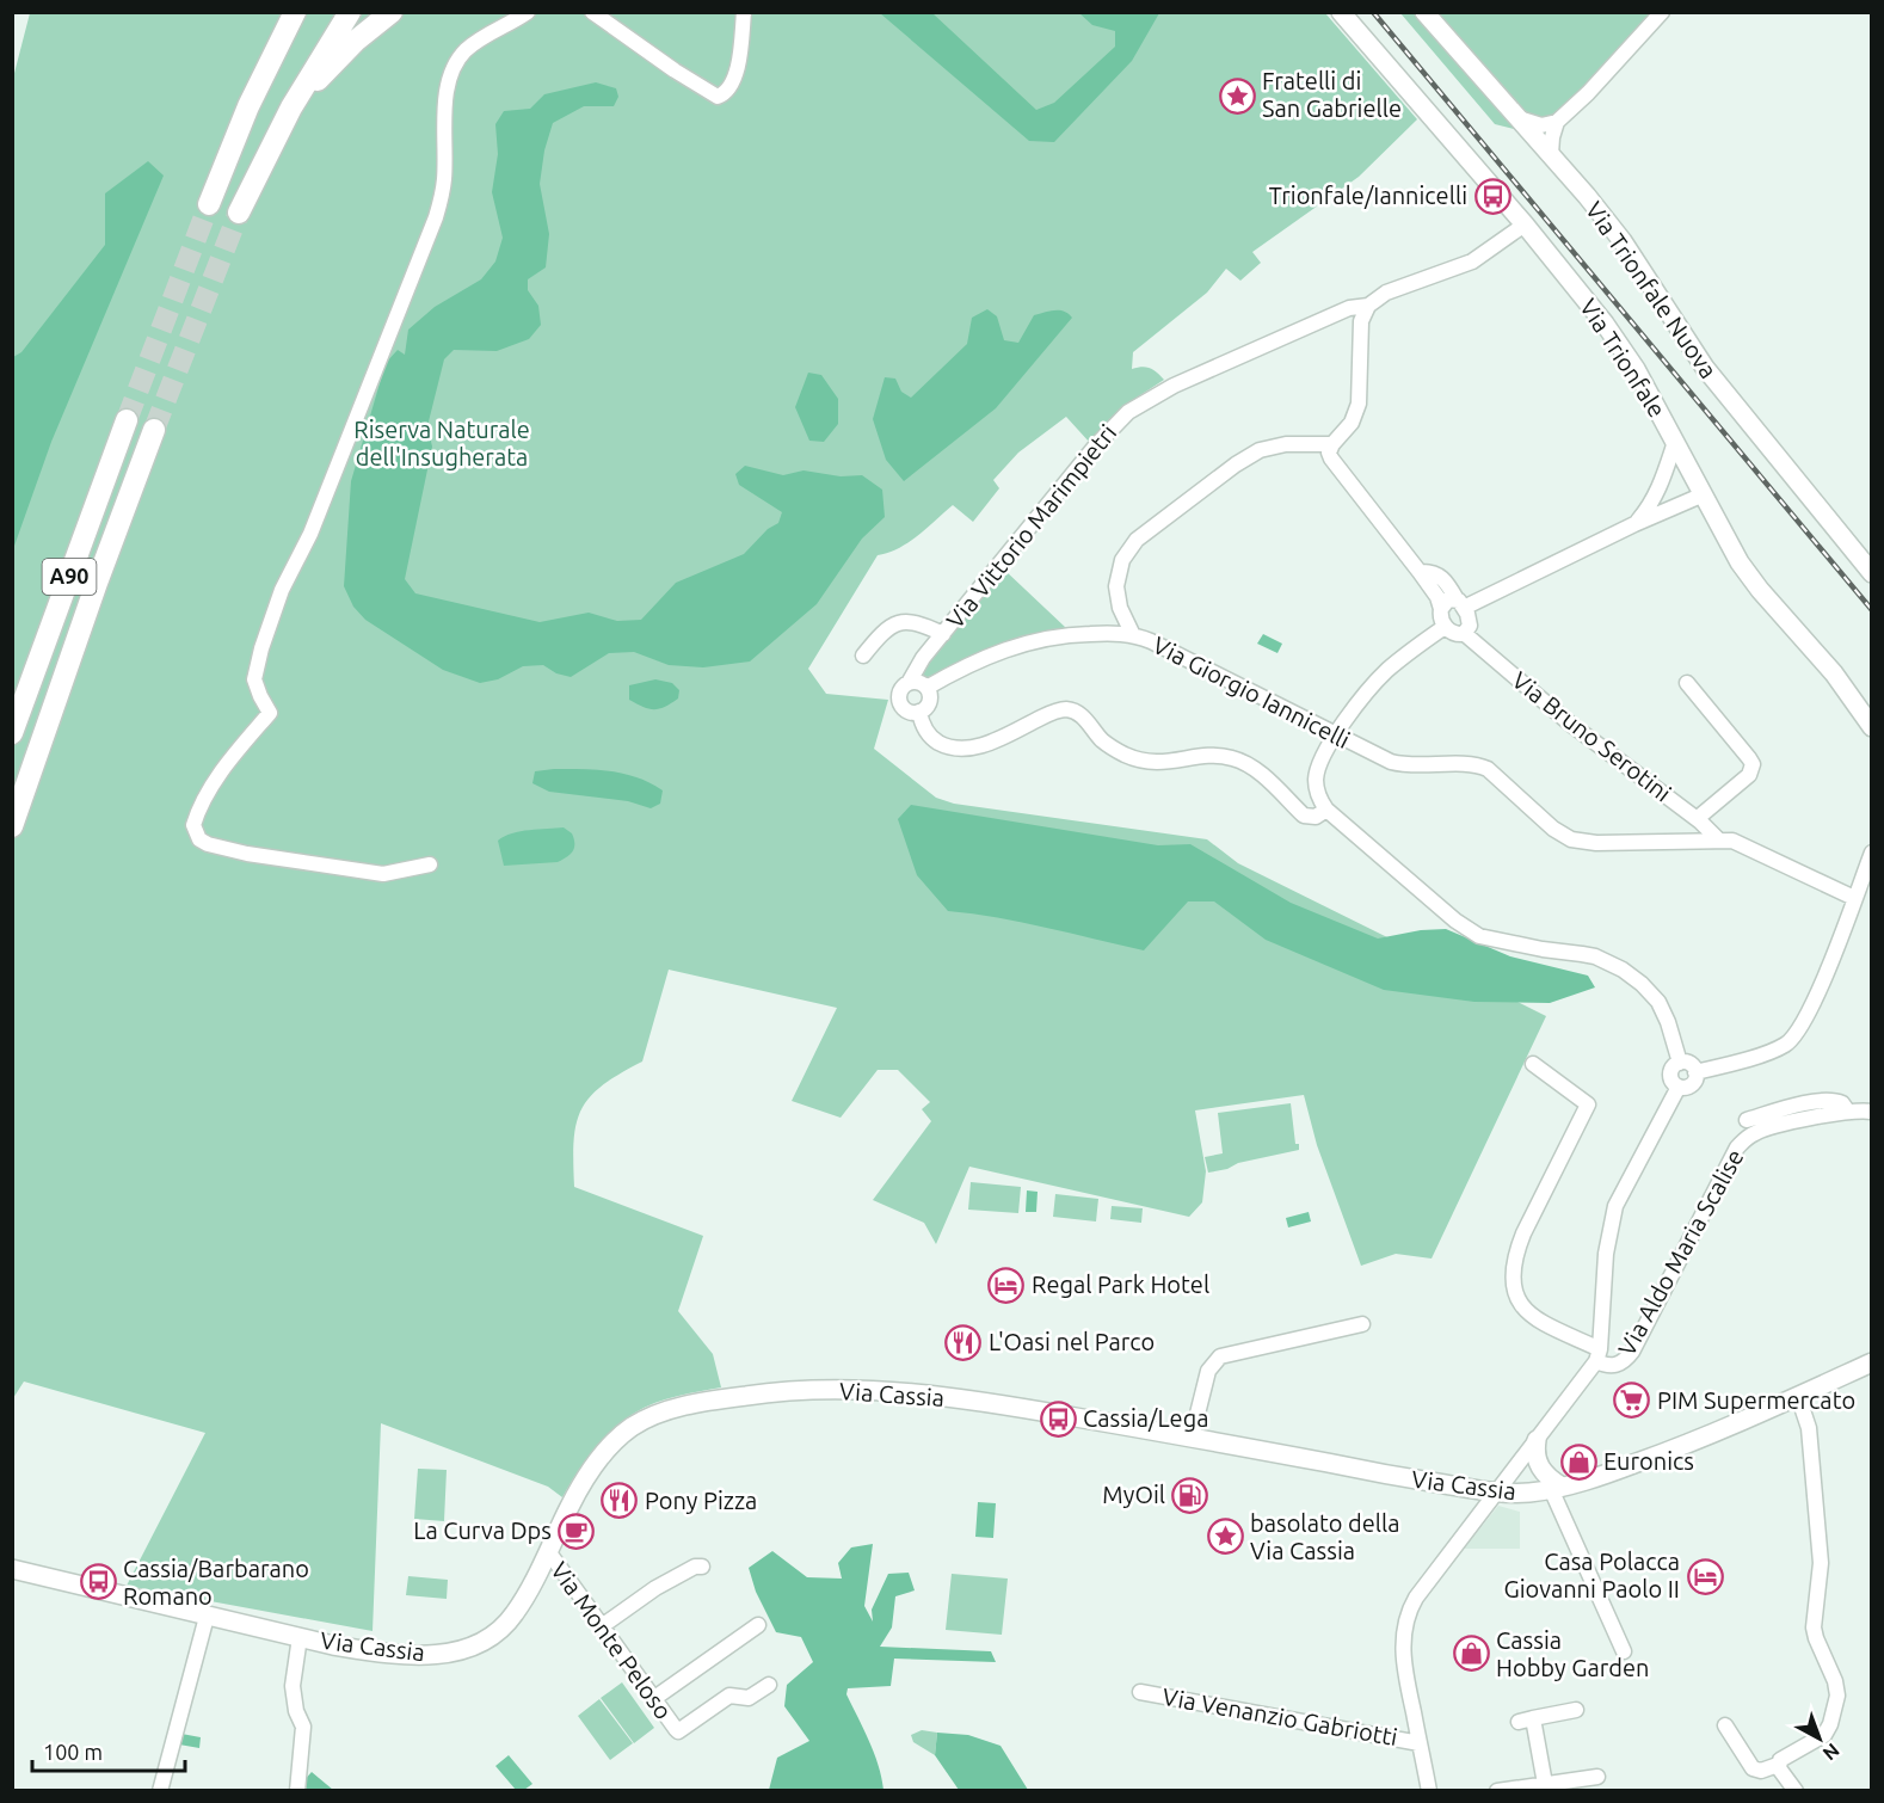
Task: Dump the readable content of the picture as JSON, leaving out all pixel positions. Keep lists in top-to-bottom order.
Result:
{
  "streets": {
    "highway": ["A90"],
    "main road": ["Via Trionfale Nuova", "Via Trionfale", "Via Cassia"],
    "street": [
      "Via Vittorio Marimpietri",
      "Via Giorgio Iannicelli",
      "Via Bruno Serotini",
      "Via Aldo Maria Scalise",
      "Via Monte Peloso",
      "Via Venanzio Gabriotti"
    ]
  },
  "crossings": [
    ["Via Giorgio Iannicelli", "Via Bruno Serotini"],
    ["Via Cassia", "Via Monte Peloso"]
  ],
  "parks": ["Riserva Naturale dell'Insugherata"],
  "places": {
    "place": ["Fratelli di San Gabrielle", "basolato della Via Cassia"],
    "bus stop": ["Trionfale/Iannicelli", "Cassia/Lega", "Cassia/Barbarano Romano"],
    "hotel": ["Regal Park Hotel", "Casa Polacca Giovanni Paolo II"],
    "restaurant": ["L'Oasi nel Parco", "Pony Pizza"],
    "supermarket": ["PIM Supermercato"],
    "shop": ["Euronics", "Cassia Hobby Garden"],
    "fuel station": ["MyOil"],
    "cafe": ["La Curva Dps"]
  },
  "scale_bar": "100 m",
  "north": "bottom right"
}
